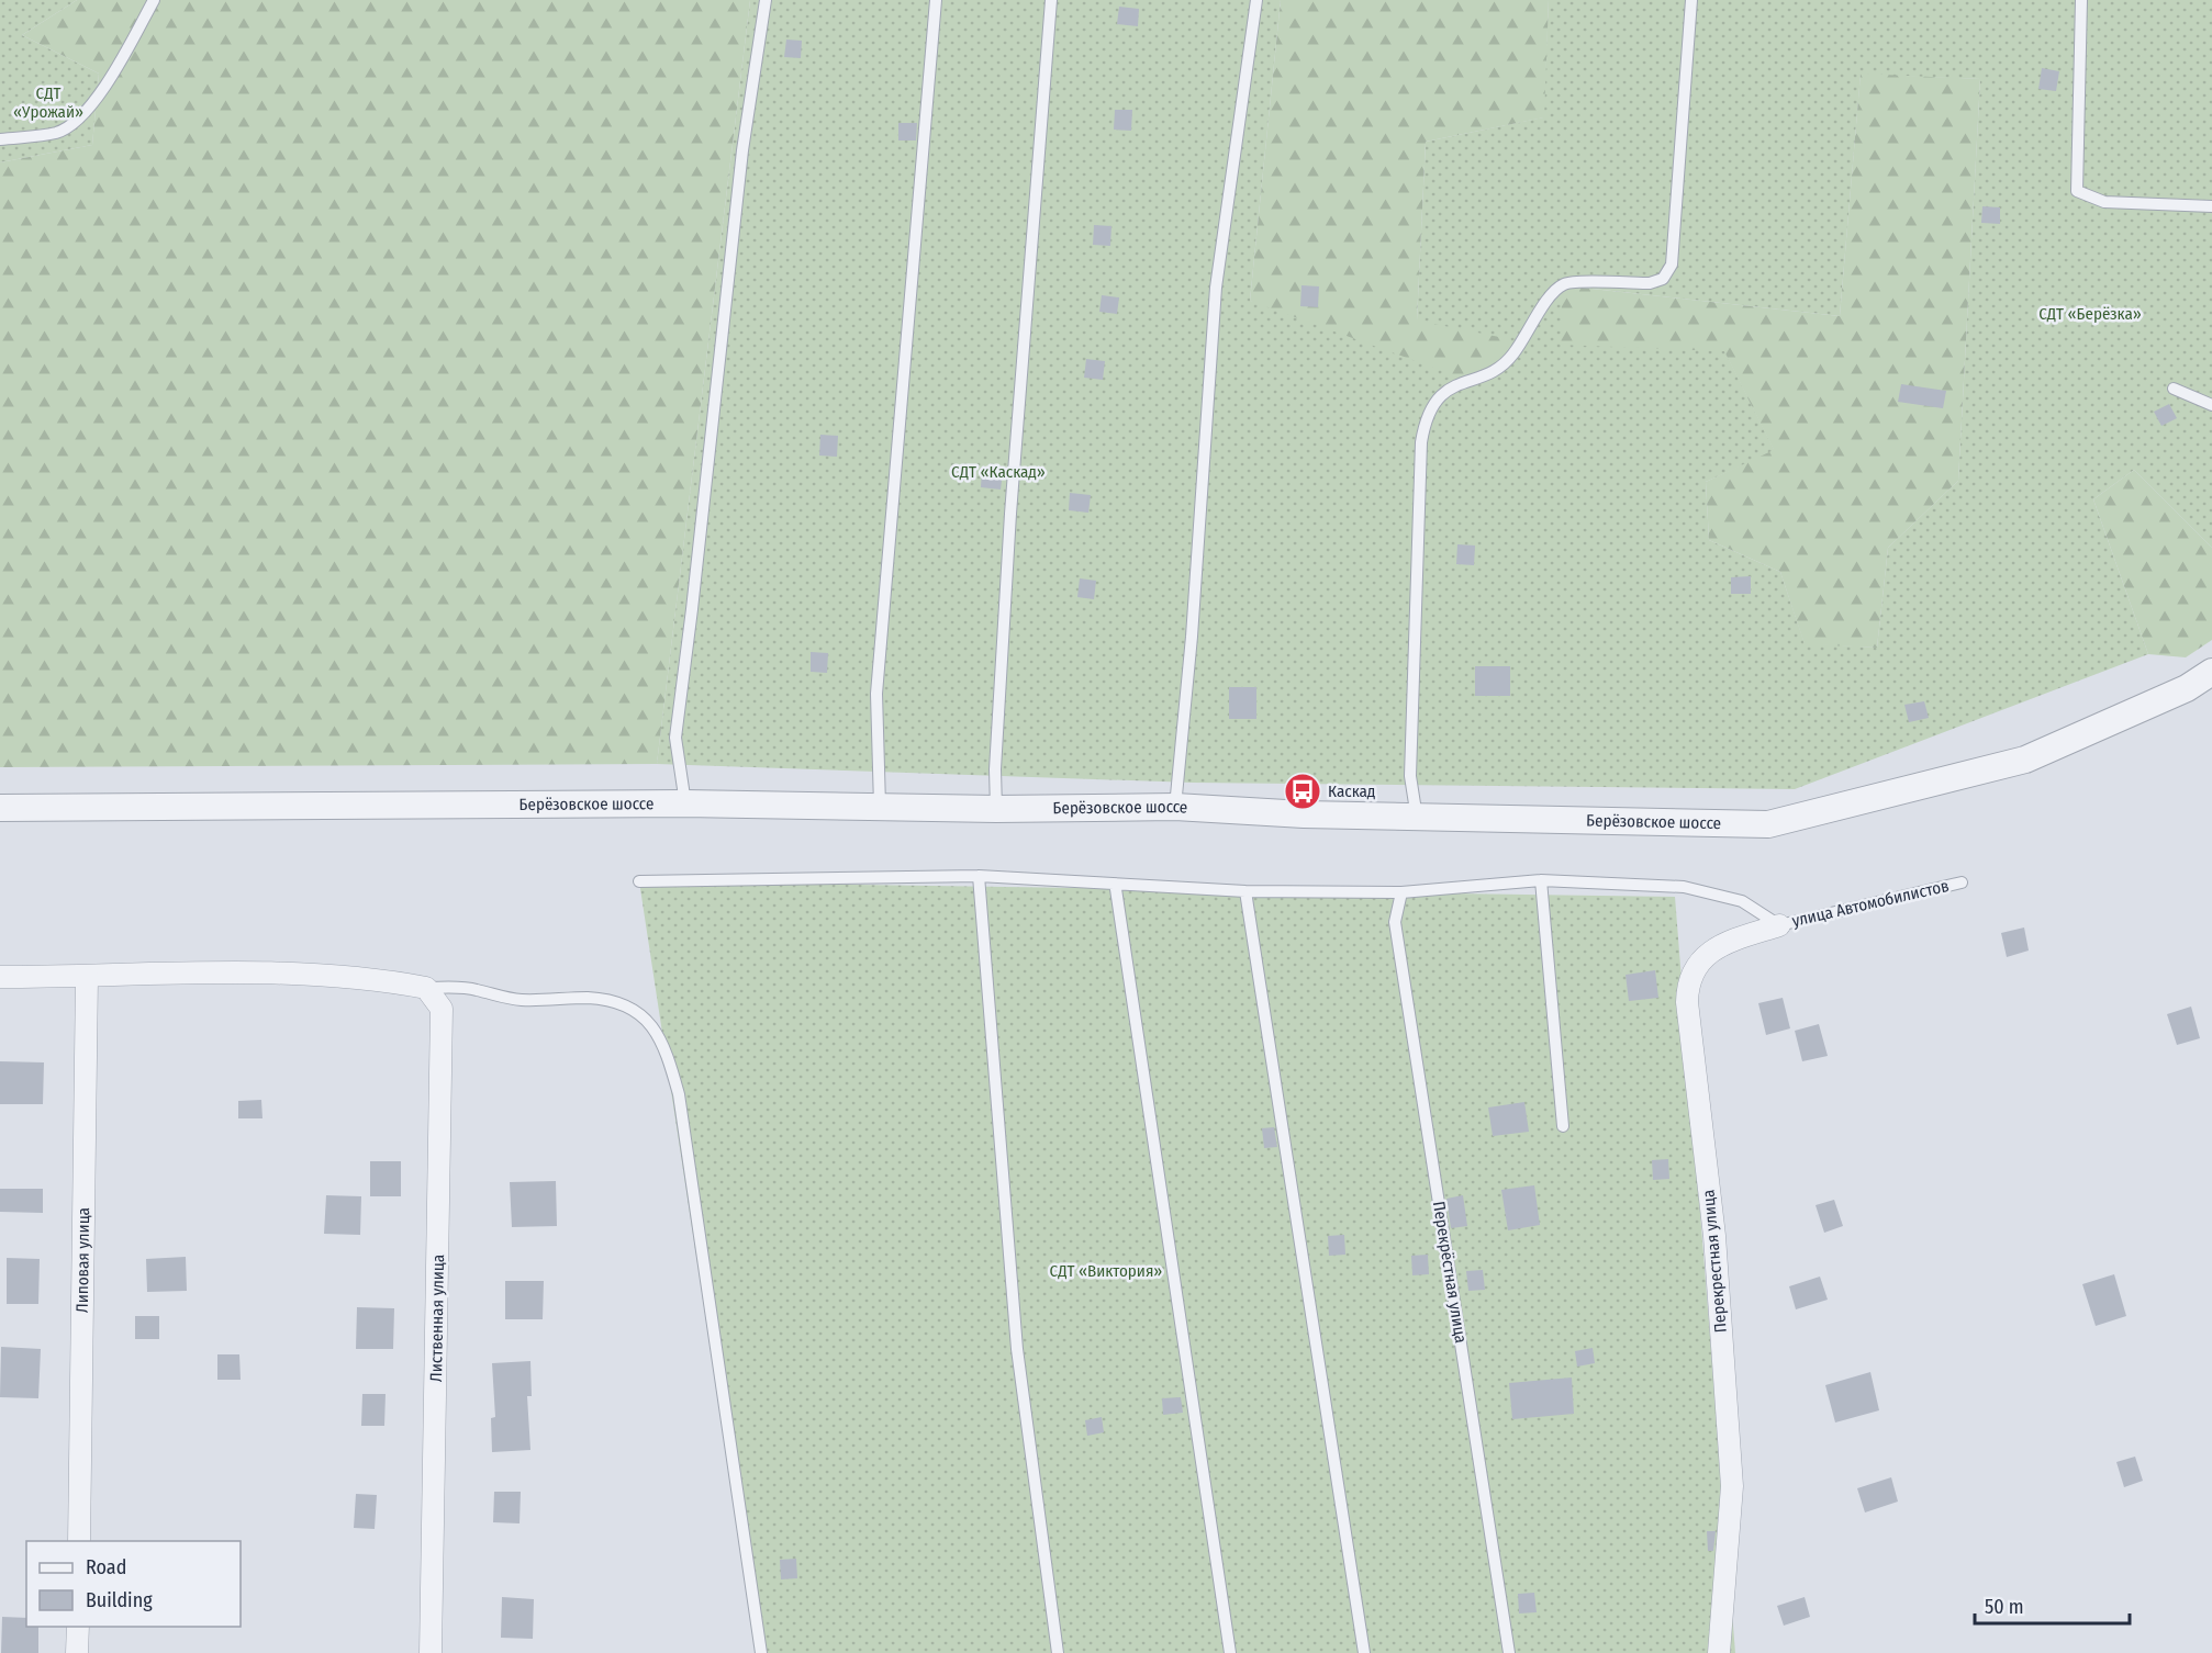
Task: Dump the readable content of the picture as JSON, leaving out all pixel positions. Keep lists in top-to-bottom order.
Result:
{
  "streets": {
    "street": [
      "Берёзовское шоссе",
      "Липовая улица",
      "Перекрестная улица",
      "Лиственная улица"
    ],
    "lane": ["улица Автомобилистов", "Перекрёстная улица"]
  },
  "crossings": [
    ["улица Автомобилистов", "Перекрестная улица"]
  ],
  "parks": [
    "СДТ «Урожай»",
    "СДТ «Берёзка»",
    "СДТ «Каскад»",
    "СДТ «Виктория»"
  ],
  "places": {
    "bus stop": ["Каскад"]
  },
  "legend": ["Road", "Building"],
  "scale_bar": "50 m"
}
